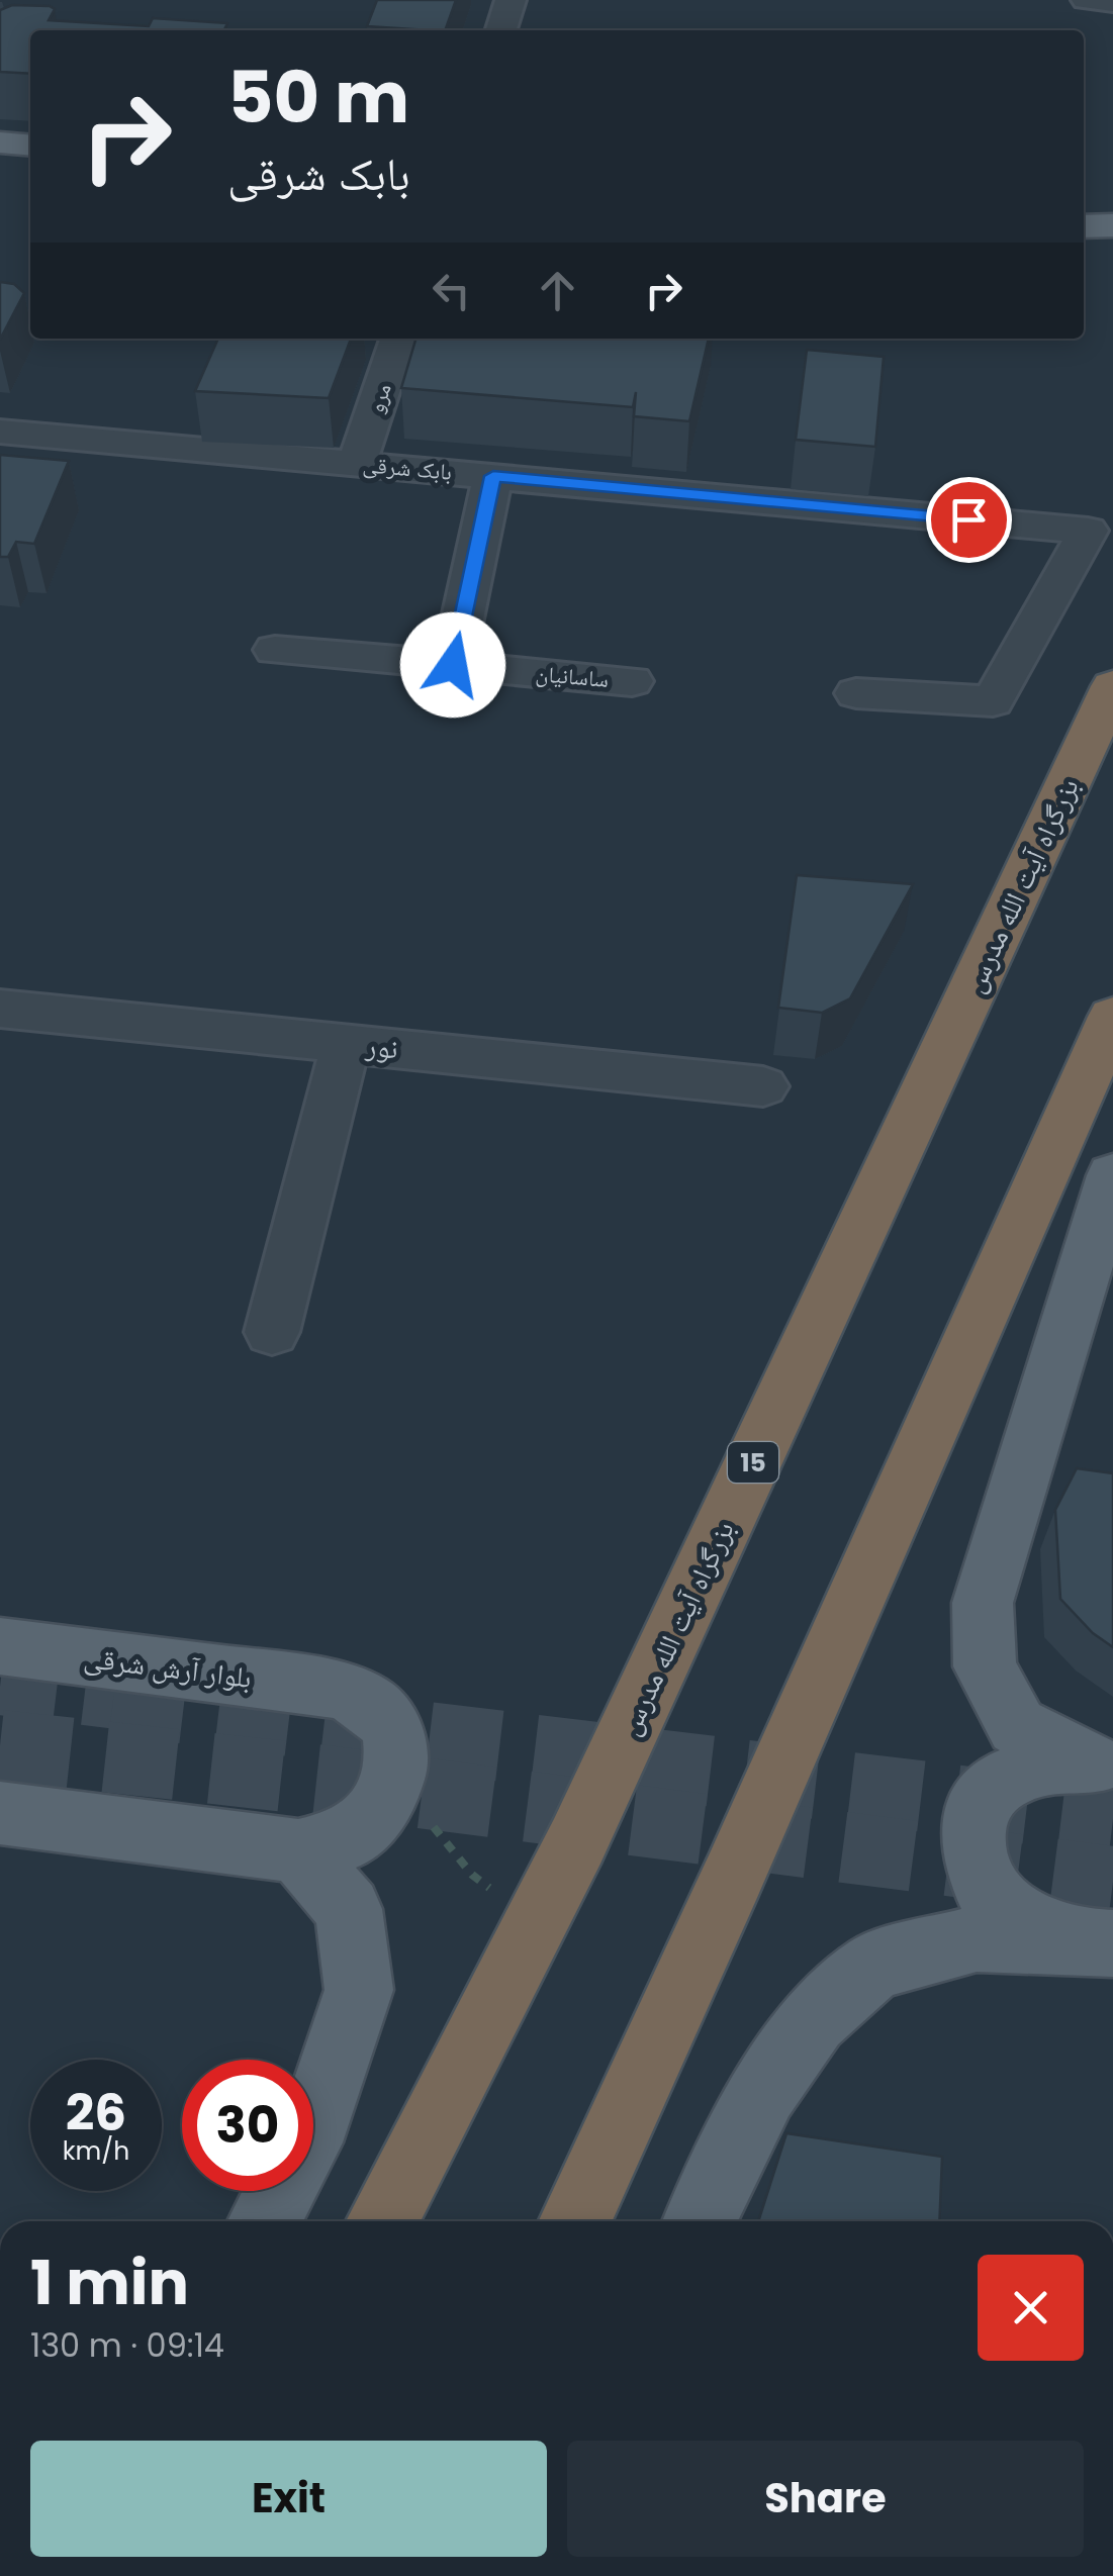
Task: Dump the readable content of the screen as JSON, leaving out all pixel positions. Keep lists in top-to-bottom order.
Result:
{
  "streets": {
    "highway": ["بزرگراه آیت الله مدرس", "15"],
    "main road": ["بلوار آرش شرقی"],
    "street": [
      "مرو",
      "بابک شرقی",
      "ساسانیان",
      "نور"
    ]
  },
  "crossings": [
    ["مرو", "بابک شرقی"]
  ],
  "page": {
    "turn": ["50 m", "بابک شرقی"],
    "speed": "26 km/h",
    "limit": "30",
    "heading": ["1 min", "130 m · 09:14"],
    "buttons": ["Exit", "Share"]
  }
}
